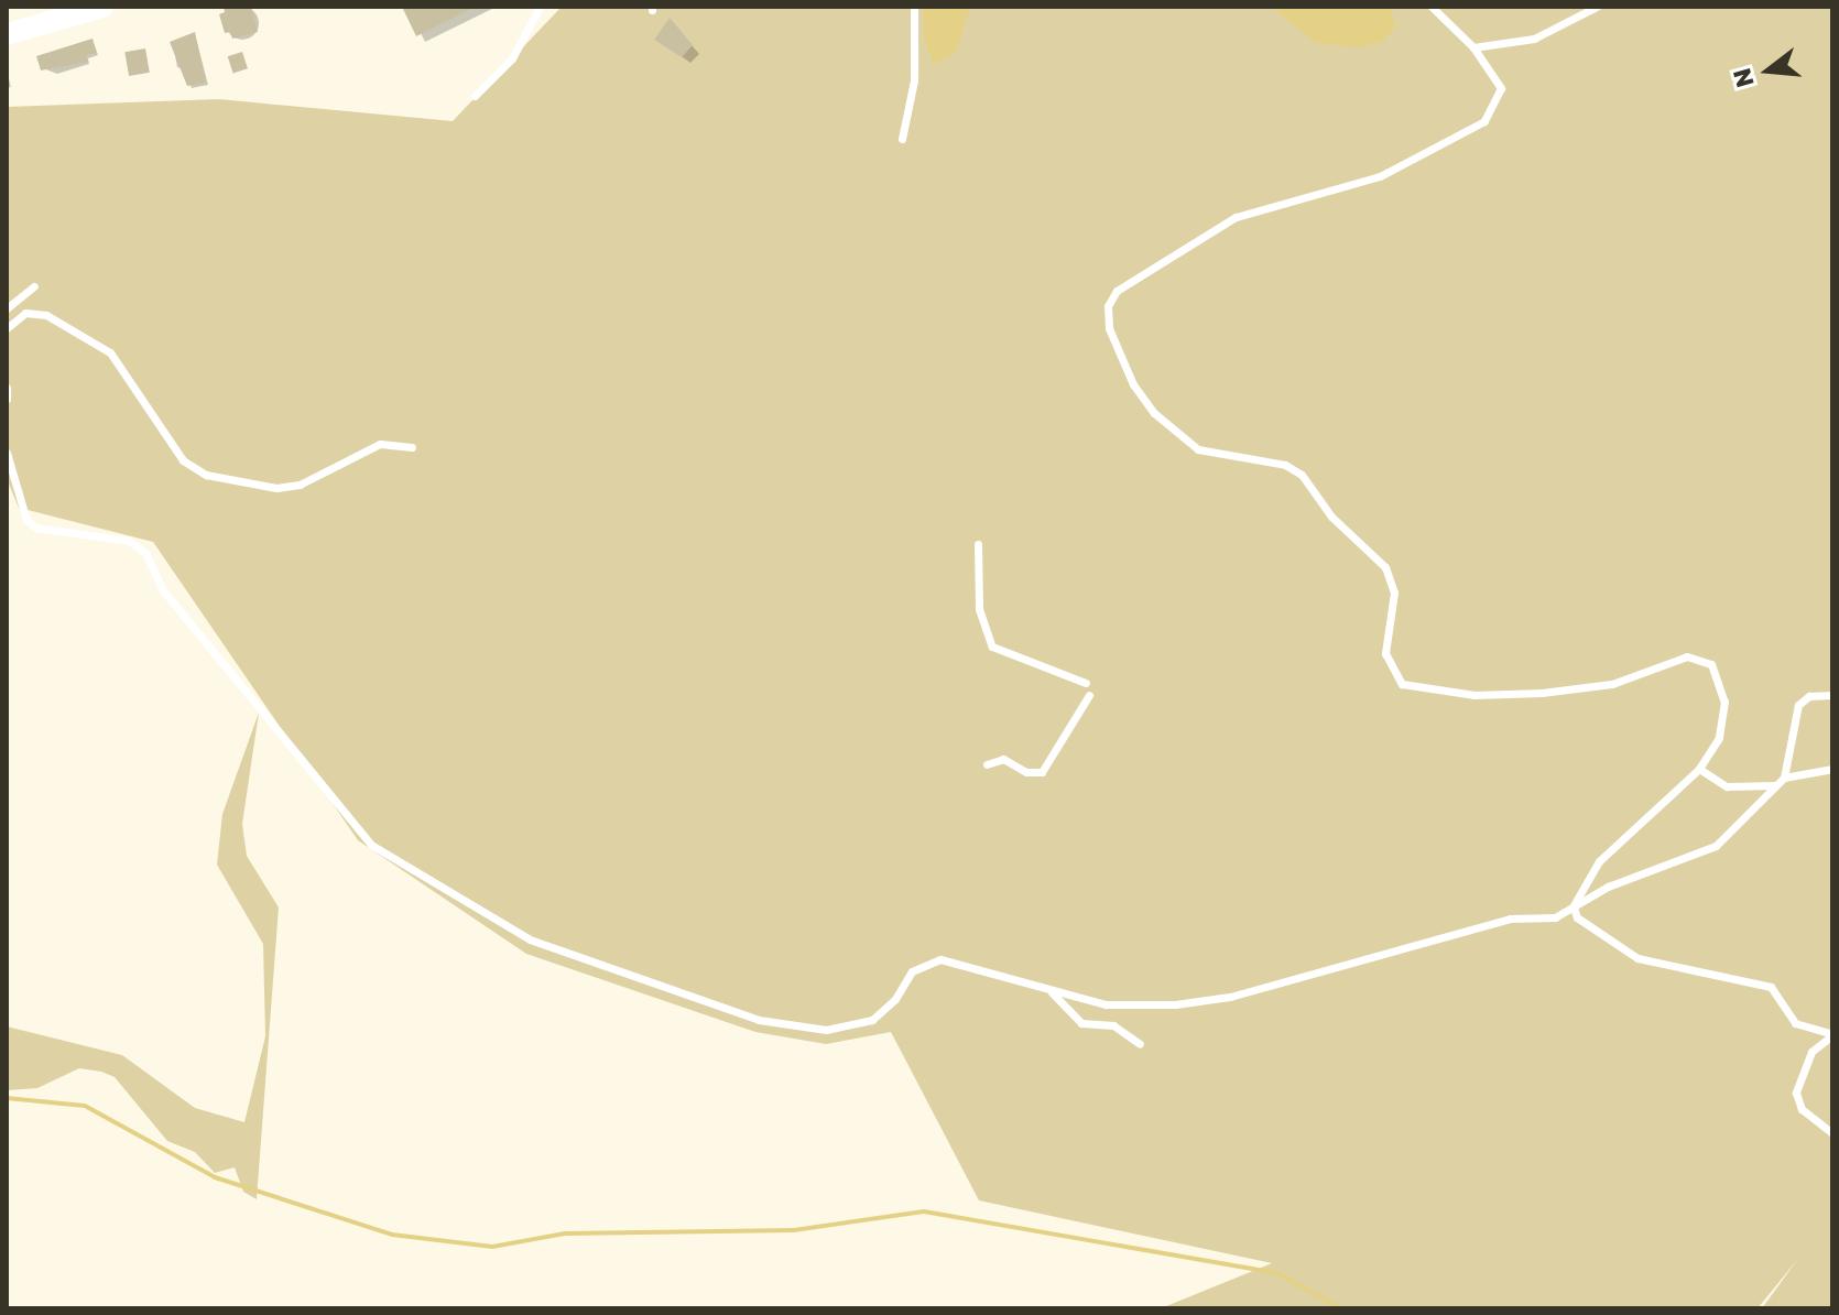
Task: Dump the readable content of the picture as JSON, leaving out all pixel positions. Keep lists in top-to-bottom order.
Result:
{
  "north": "left"
}
